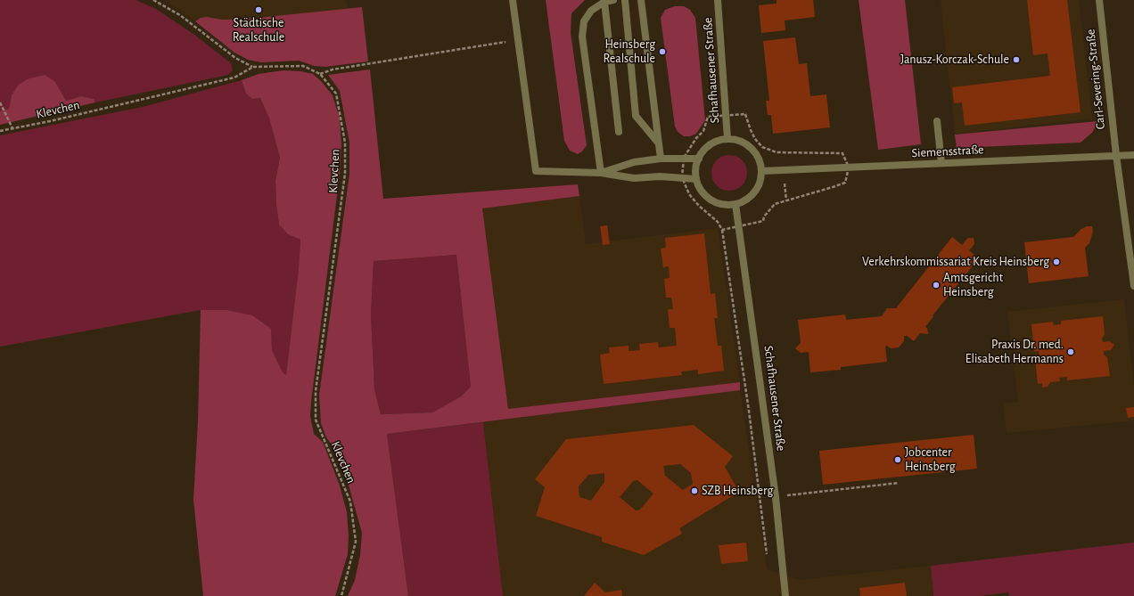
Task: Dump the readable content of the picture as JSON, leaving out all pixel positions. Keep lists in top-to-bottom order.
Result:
{
  "streets": {
    "street": ["Schafhausener Straße", "Carl-Severing-Straße", "Siemensstraße"],
    "path": ["Klevchen"]
  },
  "crossings": [
    ["Schafhausener Straße", "Siemensstraße"],
    ["Carl-Severing-Straße", "Siemensstraße"]
  ],
  "places": [
    "Städtische Realschule",
    "Heinsberg Realschule",
    "Janusz-Korczak-Schule",
    "Verkehrskommissariat Kreis Heinsberg",
    "Amtsgericht Heinsberg",
    "Praxis Dr. med. Elisabeth Hermanns",
    "Jobcenter Heinsberg",
    "SZB Heinsberg"
  ]
}
